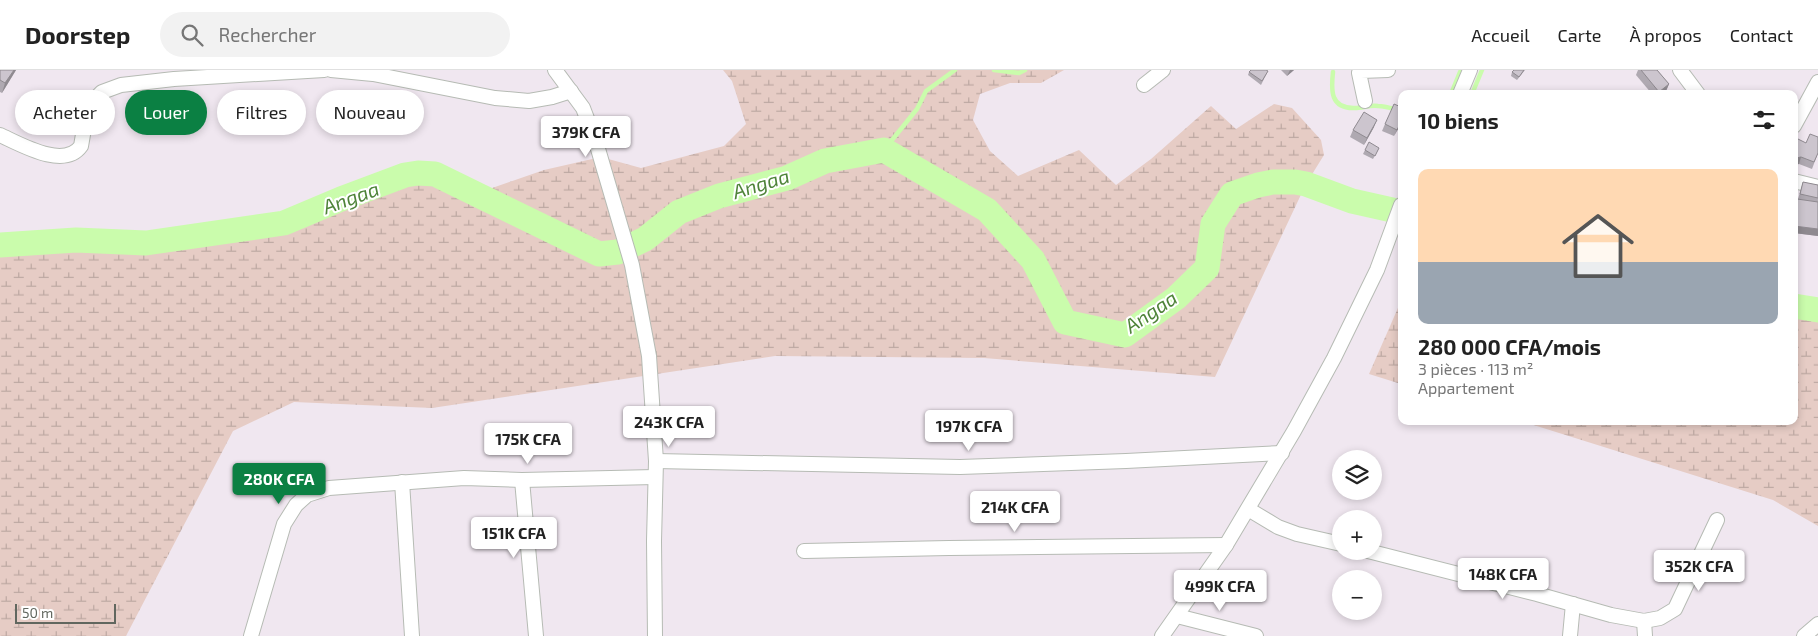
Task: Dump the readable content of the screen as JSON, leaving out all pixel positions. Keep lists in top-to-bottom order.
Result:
{
  "water": ["Angaa"],
  "scale_bar": "50 m",
  "page": {
    "header": "Doorstep",
    "search": "Rechercher",
    "nav": [
      "Accueil",
      "Carte",
      "À propos",
      "Contact"
    ],
    "chip": [
      "Acheter",
      "Louer",
      "Filtres",
      "Nouveau"
    ],
    "heading": "10 biens",
    "price": [
      "379K CFA",
      "243K CFA",
      "197K CFA",
      "175K CFA",
      "280K CFA",
      "214K CFA",
      "151K CFA",
      "352K CFA",
      "148K CFA",
      "499K CFA"
    ],
    "list": [
      {
        "name": "280 000 CFA/mois",
        "note": "3 pièces · 113 m² · Appartement"
      }
    ],
    "map_buttons": ["+", "−"],
    "scale": "50 m"
  }
}
